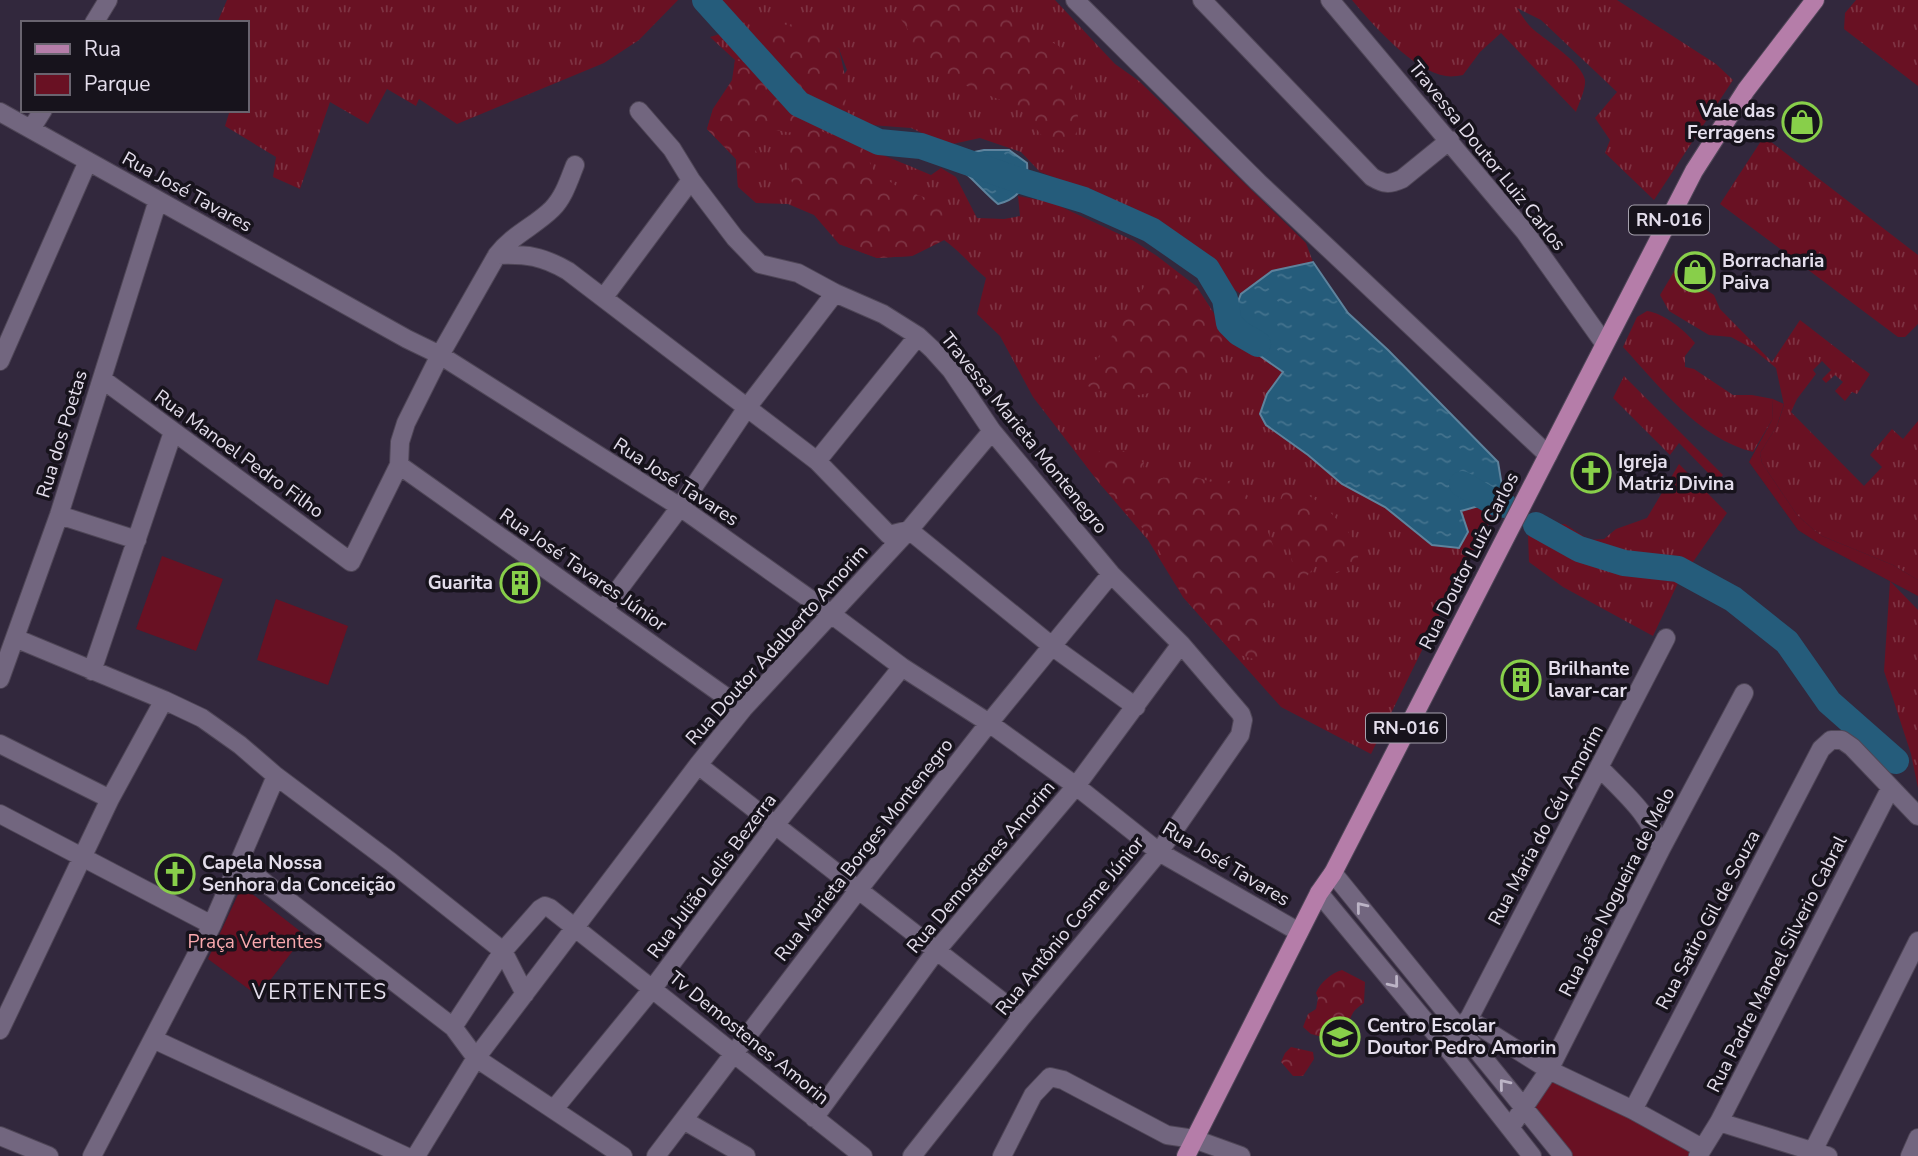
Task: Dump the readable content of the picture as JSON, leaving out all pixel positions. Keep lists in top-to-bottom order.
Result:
{
  "streets": {
    "main road": ["RN-016", "Rua Doutor Luiz Carlos"],
    "street": [
      "Travessa Doutor Luiz Carlos",
      "Rua José Tavares",
      "Travessa Marieta Montenegro",
      "Rua dos Poetas",
      "Rua Manoel Pedro Filho",
      "Rua José Tavares Júnior",
      "Rua Doutor Adalberto Amorim",
      "Rua Maria do Céu Amorim",
      "Rua Marieta Borges Montenegro",
      "Rua Demostenes Amorim",
      "Rua Julião Lelis Bezerra",
      "Rua João Nogueira de Melo",
      "Rua Satiro Gil de Souza",
      "Rua Antônio Cosme Júnior",
      "Rua Padre Manoel Silverio Cabral",
      "Tv Demostenes Amorin"
    ]
  },
  "crossings": [
    ["Travessa Doutor Luiz Carlos", "Rua Doutor Luiz Carlos"],
    ["Rua José Tavares", "Rua dos Poetas"],
    ["Rua José Tavares", "Rua Doutor Luiz Carlos"],
    ["Rua José Tavares", "Rua Doutor Adalberto Amorim"],
    ["Rua José Tavares", "Rua Marieta Borges Montenegro"],
    ["Rua José Tavares", "Rua Demostenes Amorim"],
    ["Rua José Tavares", "Rua Julião Lelis Bezerra"],
    ["Rua José Tavares", "Rua Antônio Cosme Júnior"],
    ["Travessa Marieta Montenegro", "Rua Doutor Adalberto Amorim"],
    ["Travessa Marieta Montenegro", "Rua Marieta Borges Montenegro"],
    ["Travessa Marieta Montenegro", "Rua Demostenes Amorim"],
    ["Travessa Marieta Montenegro", "Rua Antônio Cosme Júnior"],
    ["Rua dos Poetas", "Rua Manoel Pedro Filho"],
    ["Rua Manoel Pedro Filho", "Rua José Tavares Júnior"],
    ["Rua José Tavares Júnior", "Rua Doutor Adalberto Amorim"],
    ["Rua Doutor Adalberto Amorim", "Tv Demostenes Amorin"],
    ["Rua Marieta Borges Montenegro", "Tv Demostenes Amorin"],
    ["Rua Demostenes Amorim", "Tv Demostenes Amorin"],
    ["Rua Julião Lelis Bezerra", "Tv Demostenes Amorin"],
    ["Rua Satiro Gil de Souza", "Rua Padre Manoel Silverio Cabral"]
  ],
  "districts": ["VERTENTES"],
  "parks": ["Praça Vertentes"],
  "places": {
    "shop": ["Vale das Ferragens", "Borracharia Paiva"],
    "church": ["Igreja Matriz Divina", "Capela Nossa Senhora da Conceição"],
    "building": ["Guarita", "Brilhante lavar-car"],
    "school or university": ["Centro Escolar Doutor Pedro Amorin"]
  },
  "legend": ["Rua", "Parque"]
}
